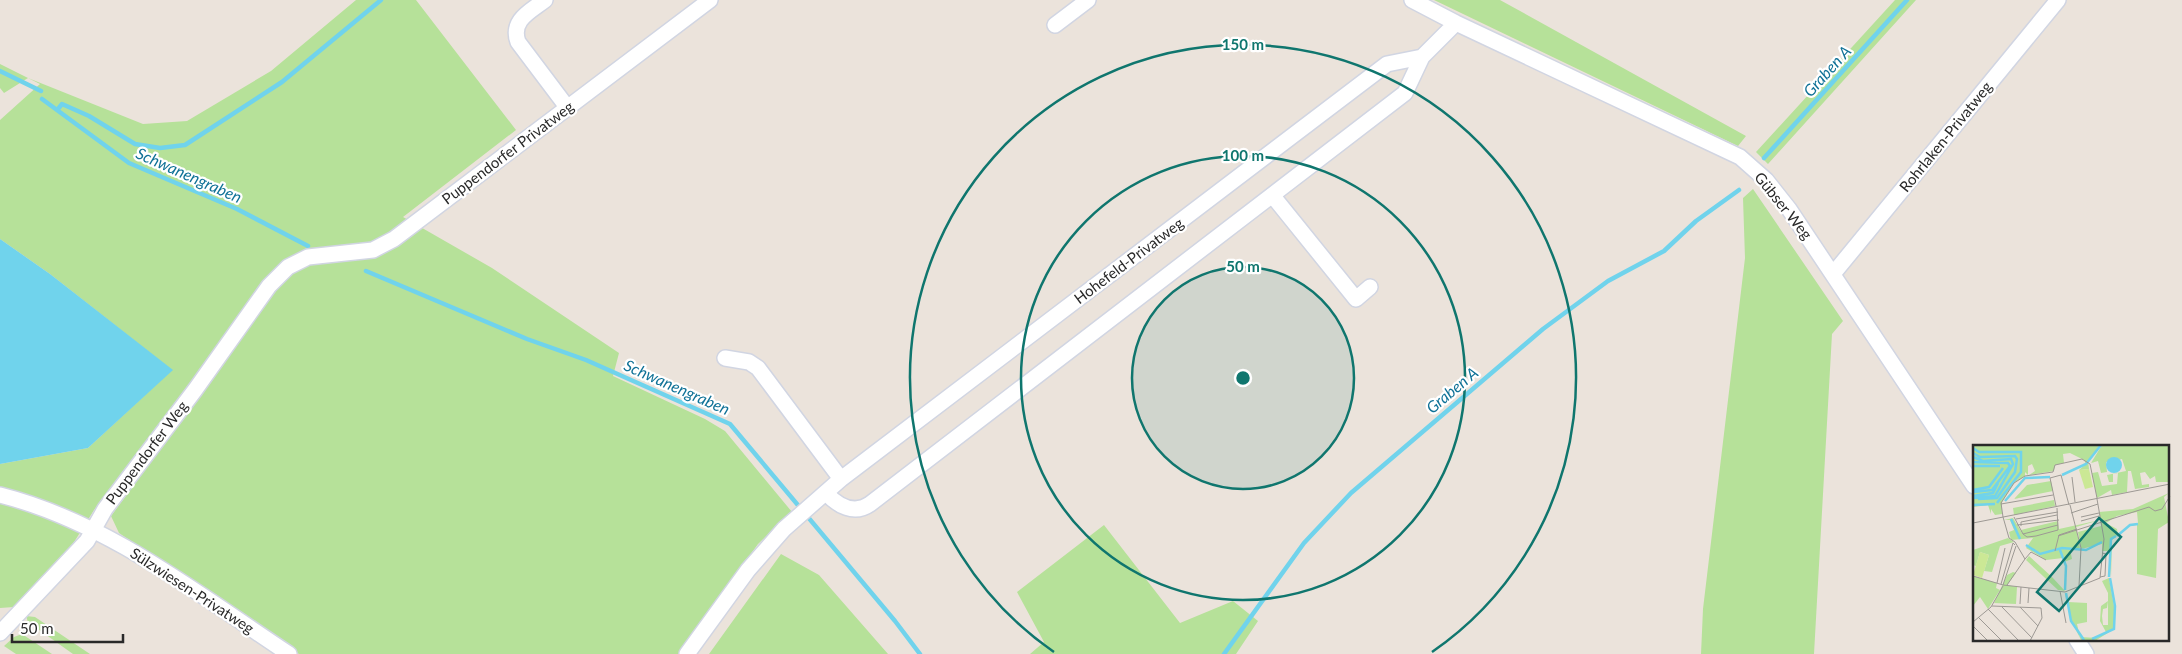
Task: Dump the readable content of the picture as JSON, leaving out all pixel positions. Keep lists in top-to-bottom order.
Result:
{
  "streets": {
    "street": [
      "Rohrlaken-Privatweg",
      "Puppendorfer Privatweg",
      "Gübser Weg",
      "Hohefeld-Privatweg",
      "Puppendorfer Weg",
      "Sülzwiesen-Privatweg"
    ]
  },
  "crossings": [
    ["Rohrlaken-Privatweg", "Gübser Weg"],
    ["Puppendorfer Privatweg", "Puppendorfer Weg"],
    ["Puppendorfer Weg", "Sülzwiesen-Privatweg"]
  ],
  "water": ["Graben A", "Schwanengraben"],
  "scale_bar": "50 m",
  "rings": ["150 m", "100 m", "50 m"]
}
